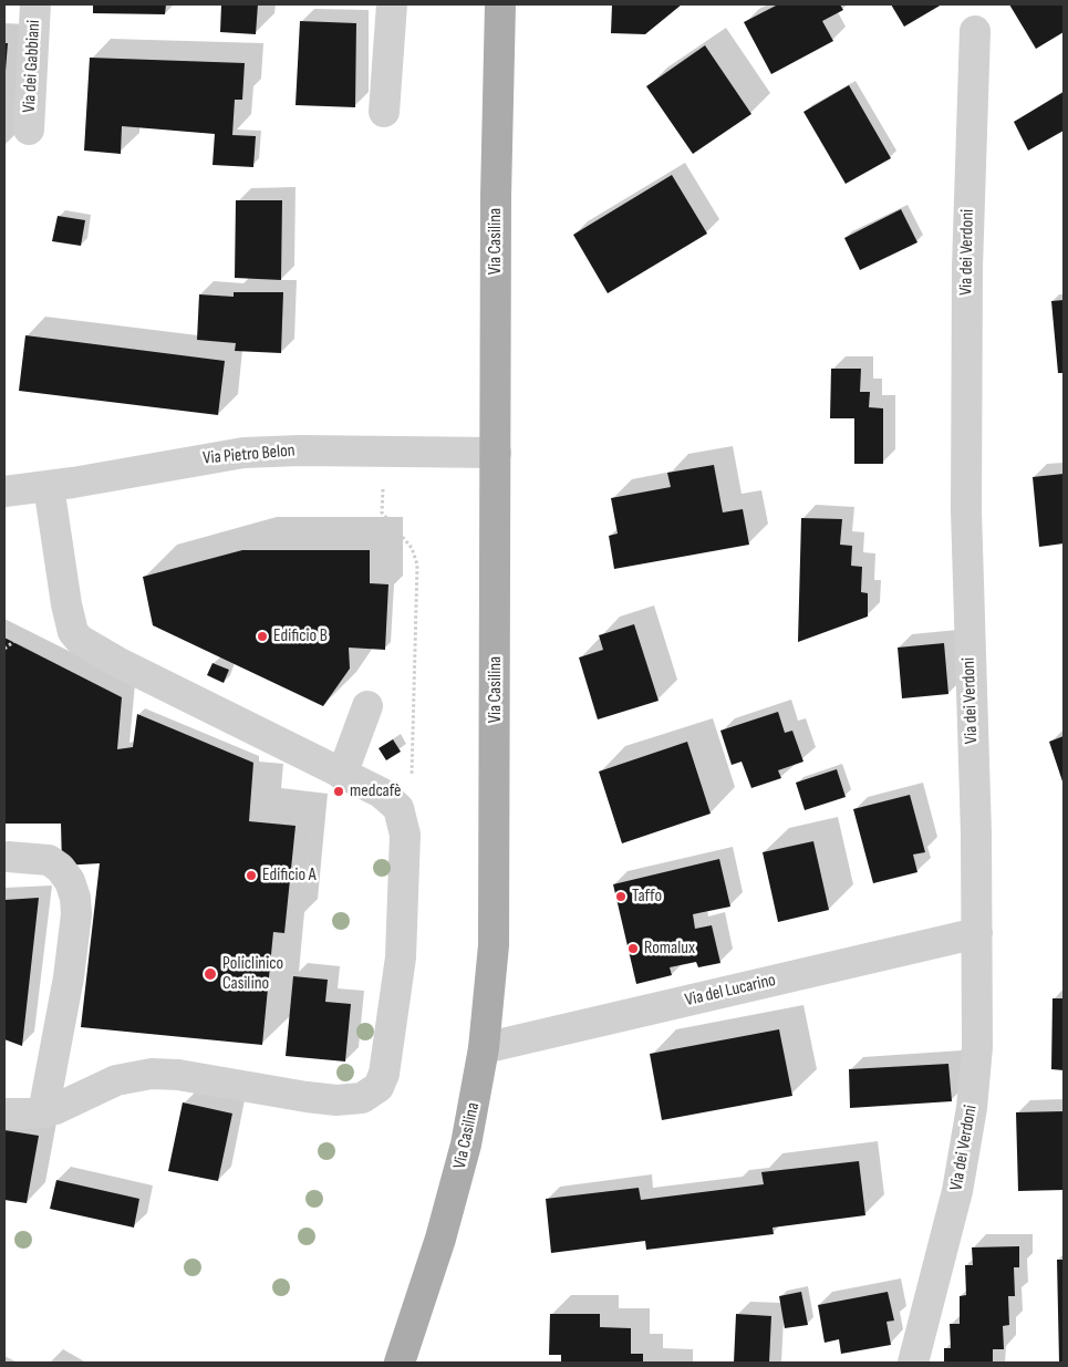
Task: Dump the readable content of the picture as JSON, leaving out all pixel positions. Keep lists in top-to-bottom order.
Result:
{
  "streets": {
    "main road": ["Via Casilina"],
    "street": [
      "Via dei Gabbiani",
      "Via dei Verdoni",
      "Via Pietro Belon",
      "Via del Lucarino"
    ]
  },
  "crossings": [
    ["Via Casilina", "Via Pietro Belon"],
    ["Via Casilina", "Via del Lucarino"],
    ["Via dei Verdoni", "Via del Lucarino"]
  ],
  "places": [
    "Edificio B",
    "medcafè",
    "Edificio A",
    "Taffo",
    "Romalux",
    "Policlinico Casilino"
  ]
}
